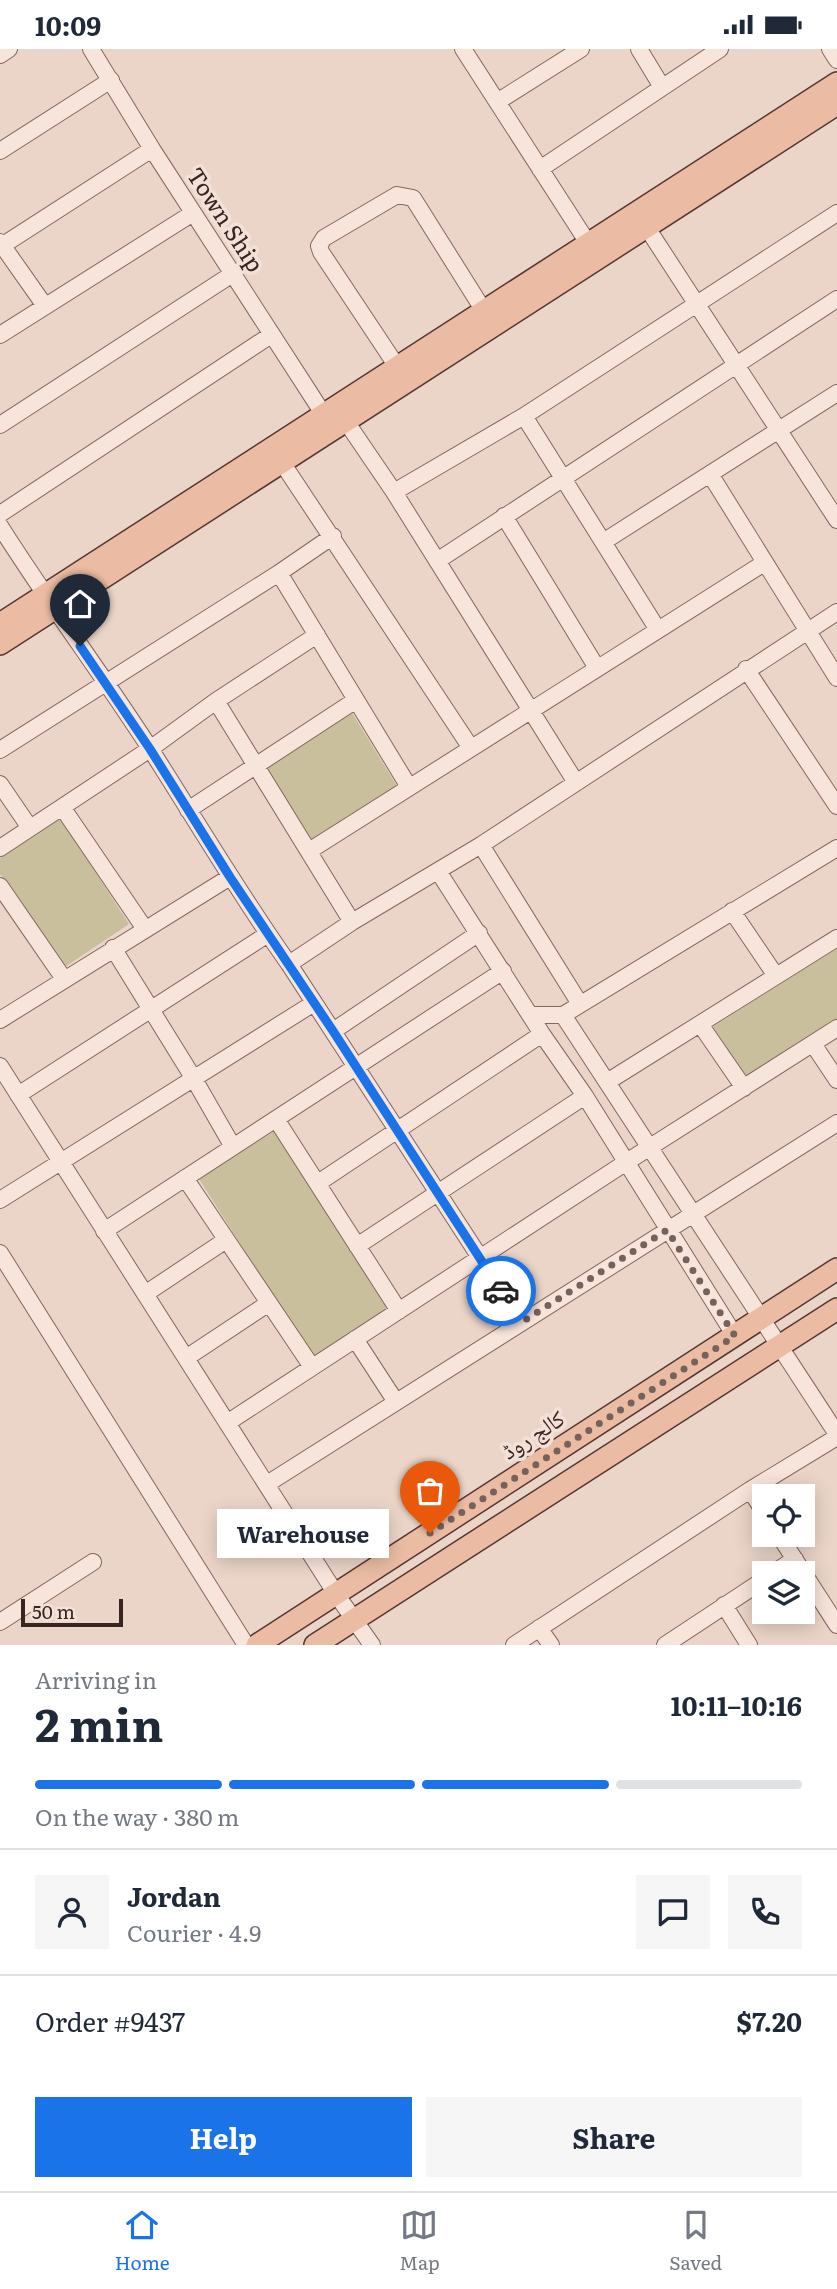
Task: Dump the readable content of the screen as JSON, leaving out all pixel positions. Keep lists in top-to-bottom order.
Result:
{
  "streets": {
    "main road": ["کالج روڈ"],
    "street": ["Town Ship"]
  },
  "places": ["Warehouse"],
  "scale_bar": "50 m",
  "page": {
    "status": "10:09",
    "bubble": "Warehouse",
    "scale": "50 m",
    "heading": ["2 min", "Arriving in", "10:11–10:16"],
    "panel": [
      "Jordan",
      "Courier · 4.9",
      "Order #9437",
      "$7.20"
    ],
    "bar": "On the way · 380 m",
    "buttons": ["Help", "Share"],
    "tabs": ["Home", "Map", "Saved"]
  }
}
